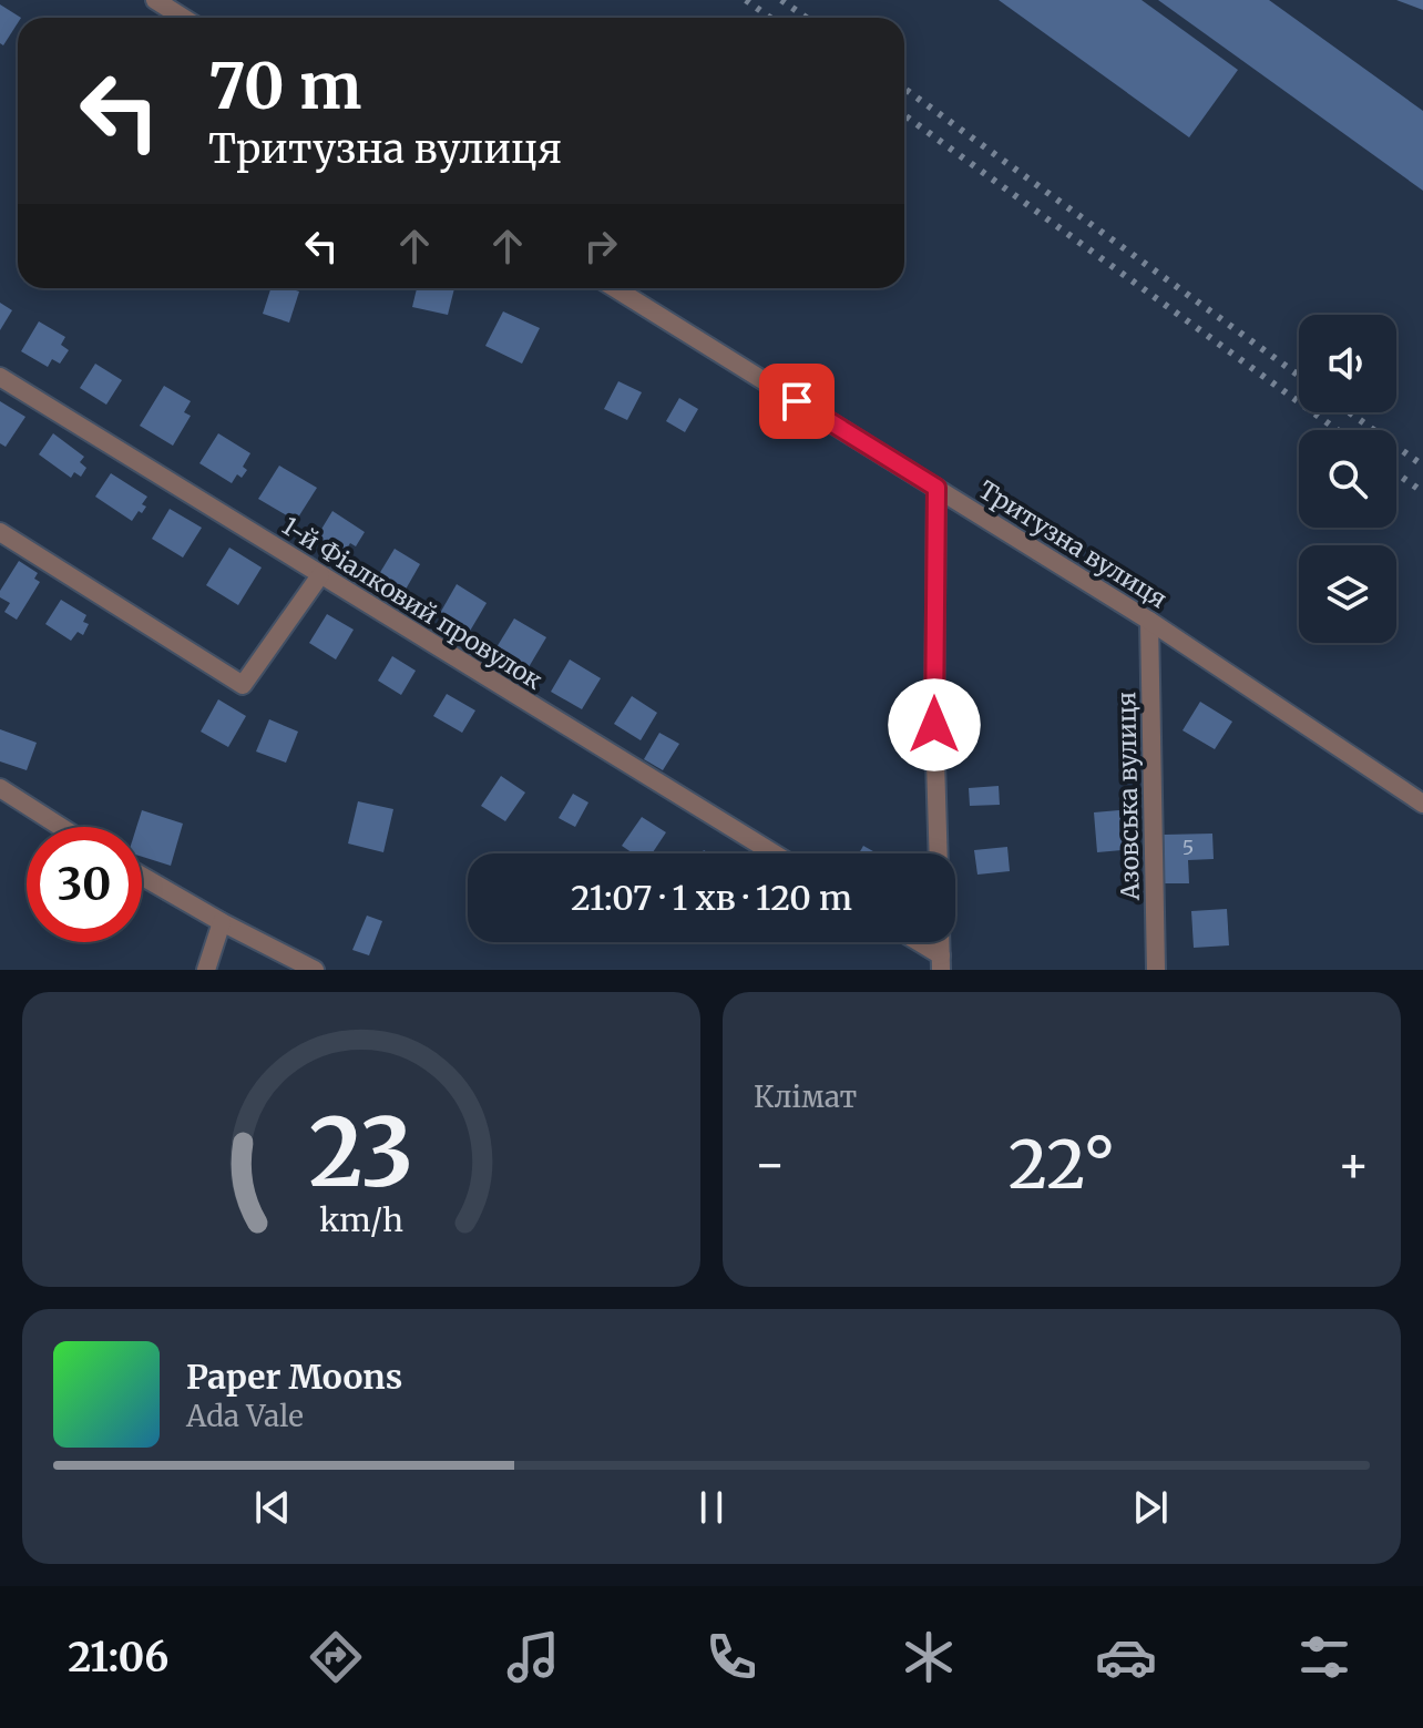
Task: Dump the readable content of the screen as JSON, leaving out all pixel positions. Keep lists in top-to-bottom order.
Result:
{
  "streets": {
    "street": ["Тритузна вулиця", "1-й Фіалковий провулок", "Азовська вулиця"]
  },
  "crossings": [
    ["Тритузна вулиця", "Азовська вулиця"]
  ],
  "house_numbers": ["5"],
  "page": {
    "turn": ["70 m", "Тритузна вулиця"],
    "limit": "30",
    "trip": "21:07 · 1 хв · 120 m",
    "tile": "Клімат",
    "heat": ["−", "22°", "+"],
    "song": ["Paper Moons", "Ada Vale"],
    "tabs": "21:06",
    "gauge": ["23", "km/h"]
  }
}
